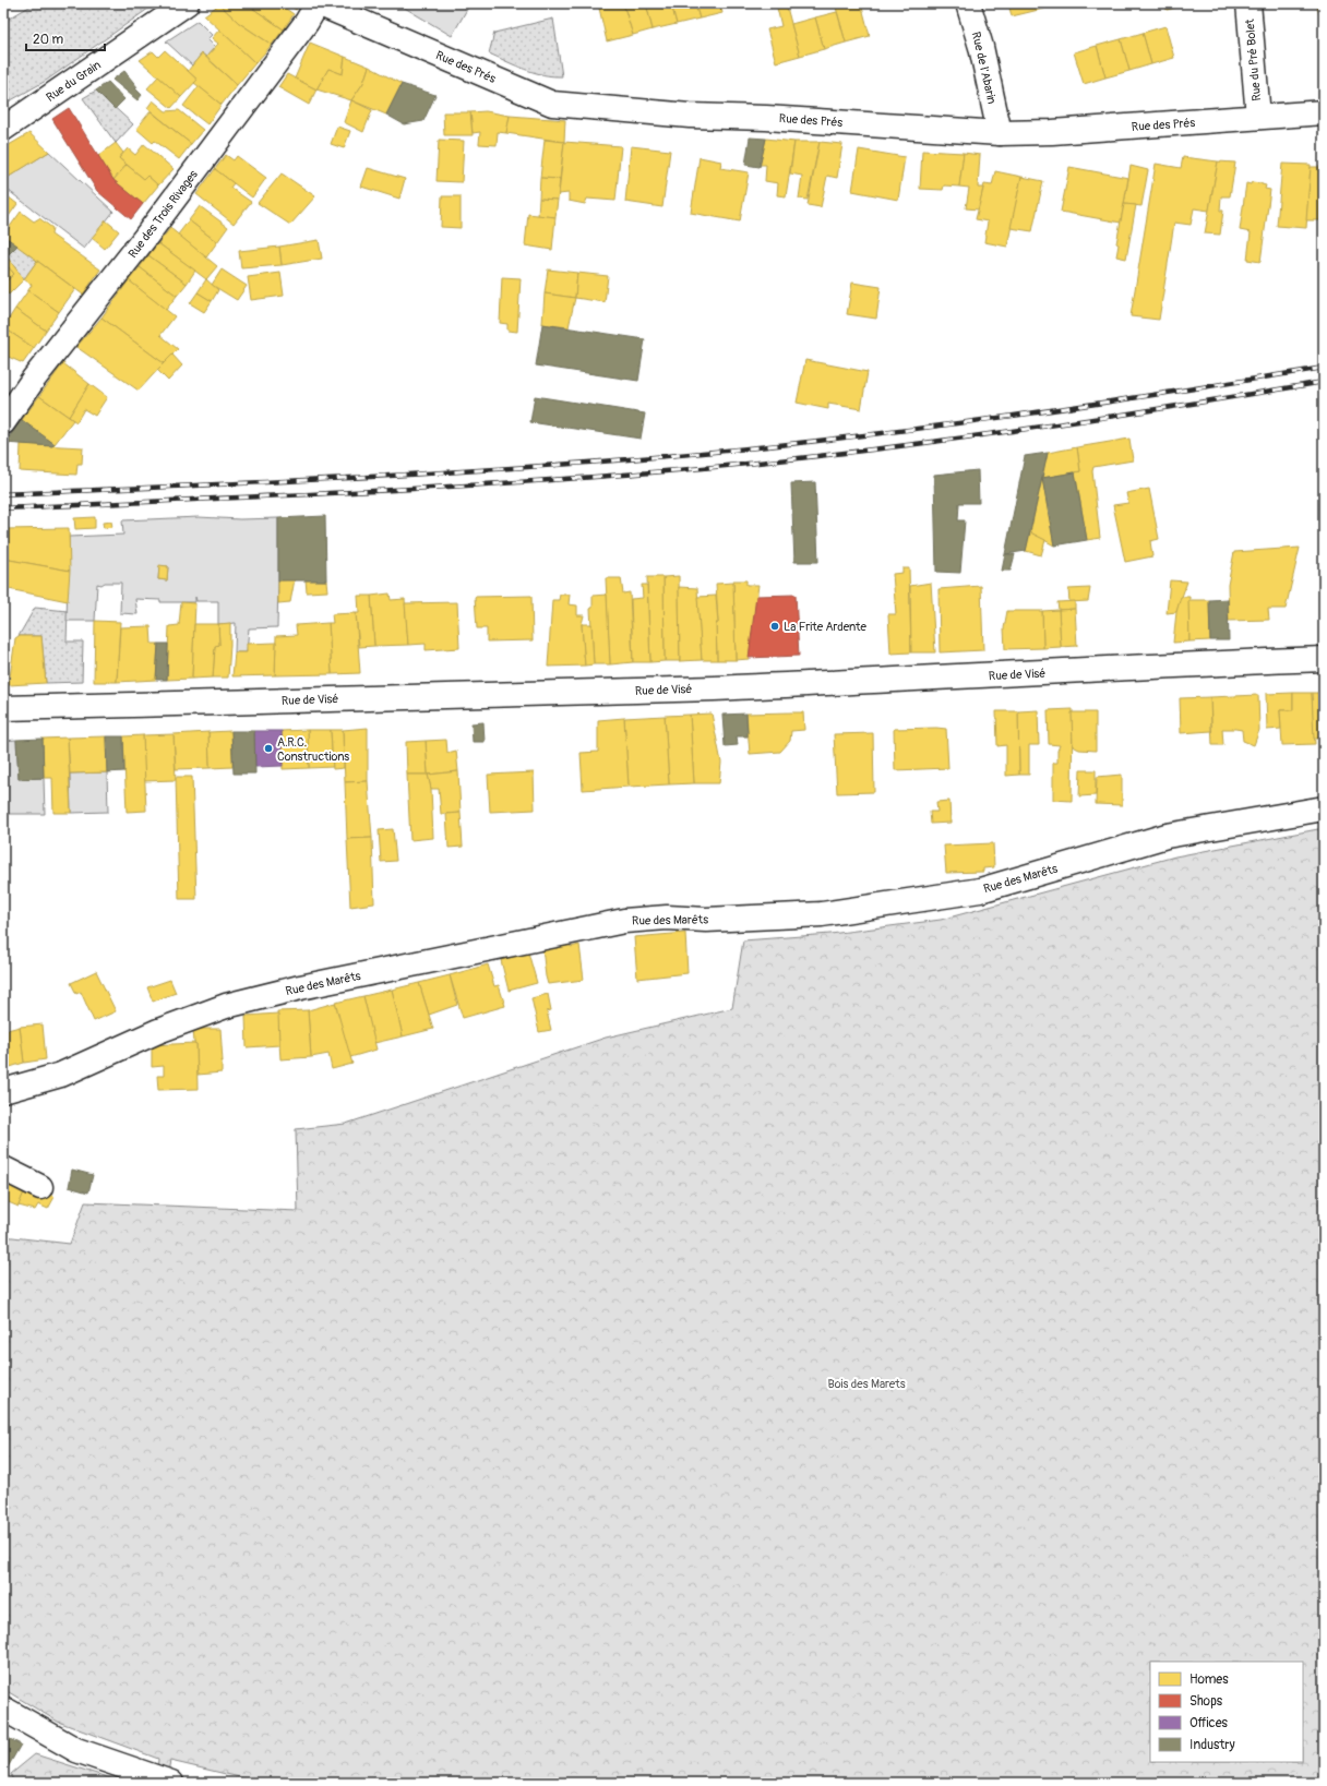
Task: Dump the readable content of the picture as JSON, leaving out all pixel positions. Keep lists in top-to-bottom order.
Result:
{
  "streets": {
    "street": [
      "Rue du Pré Bolet",
      "Rue des Prés",
      "Rue de l'Abarin",
      "Rue du Grain",
      "Rue des Trois Rivages",
      "Rue de Visé",
      "Rue des Marêts"
    ]
  },
  "crossings": [
    ["Rue du Pré Bolet", "Rue des Prés"],
    ["Rue des Prés", "Rue de l'Abarin"],
    ["Rue des Prés", "Rue des Trois Rivages"]
  ],
  "parks": ["Bois des Marets"],
  "places": ["La Frite Ardente", "A.R.C. Constructions"],
  "legend": [
    "Homes",
    "Shops",
    "Offices",
    "Industry"
  ],
  "scale_bar": "20 m"
}
